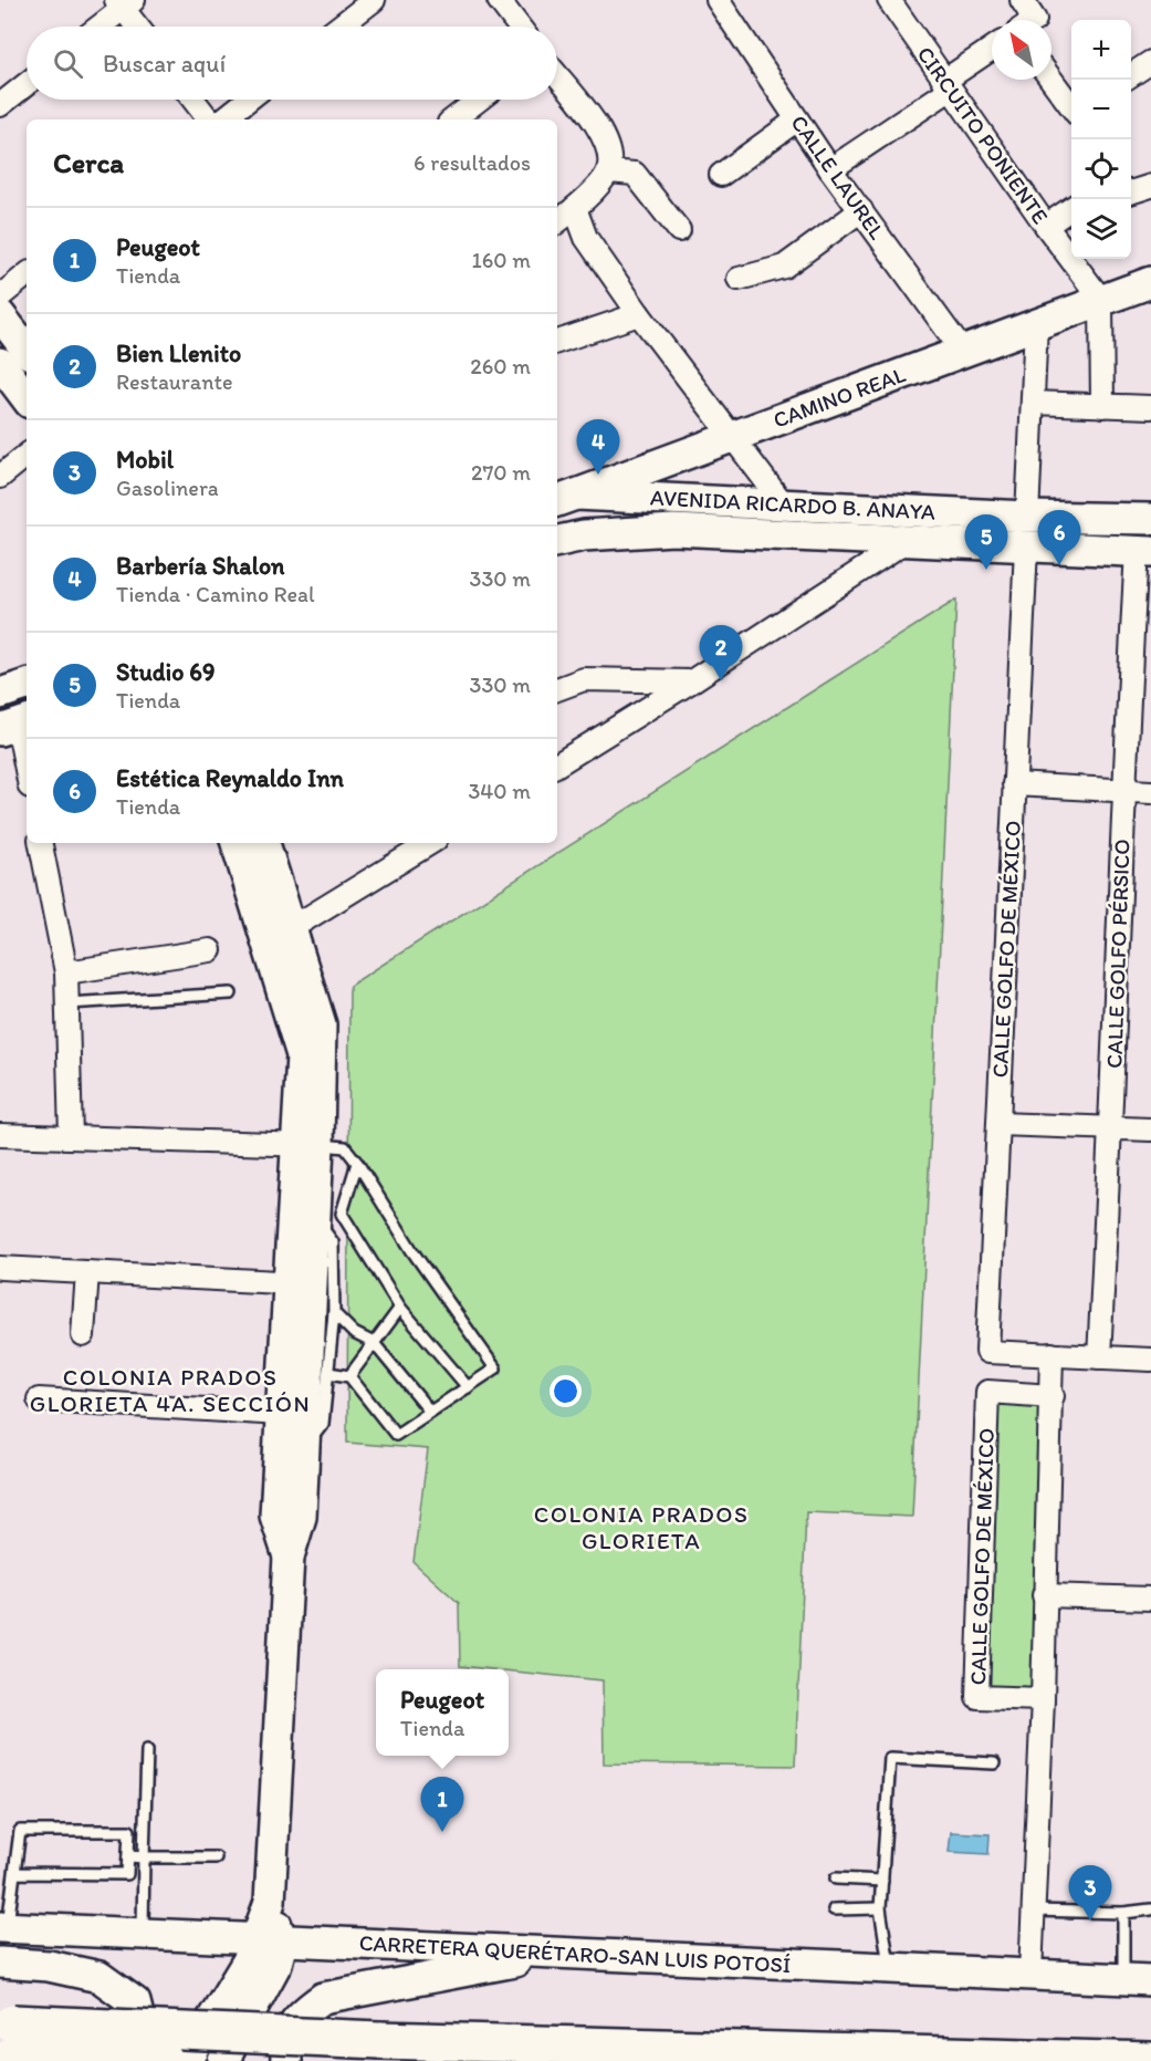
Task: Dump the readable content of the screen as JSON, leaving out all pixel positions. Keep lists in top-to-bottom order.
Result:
{
  "streets": {
    "main road": ["CAMINO REAL", "AVENIDA RICARDO B. ANAYA", "CARRETERA QUERÉTARO-SAN LUIS POTOSÍ"],
    "street": [
      "CIRCUITO PONIENTE",
      "CALLE LAUREL",
      "CALLE GOLFO DE MÉXICO",
      "CALLE GOLFO PÉRSICO"
    ]
  },
  "crossings": [
    ["CIRCUITO PONIENTE", "CAMINO REAL"],
    ["CALLE LAUREL", "CAMINO REAL"],
    ["CAMINO REAL", "AVENIDA RICARDO B. ANAYA"],
    ["AVENIDA RICARDO B. ANAYA", "CALLE GOLFO DE MÉXICO"],
    ["AVENIDA RICARDO B. ANAYA", "CALLE GOLFO PÉRSICO"]
  ],
  "districts": ["COLONIA PRADOS GLORIETA 4A. SECCIÓN", "COLONIA PRADOS GLORIETA"],
  "north": "top left",
  "page": {
    "map_buttons": ["+", "−"],
    "search": "Buscar aquí",
    "heading": ["Cerca", "6 resultados"],
    "list": [
      {
        "mark": "1",
        "name": "Peugeot",
        "note": "Tienda",
        "value": "160 m"
      },
      {
        "mark": "2",
        "name": "Bien Llenito",
        "note": "Restaurante",
        "value": "260 m"
      },
      {
        "mark": "3",
        "name": "Mobil",
        "note": "Gasolinera",
        "value": "270 m"
      },
      {
        "mark": "4",
        "name": "Barbería Shalon",
        "note": "Tienda · Camino Real",
        "value": "330 m"
      },
      {
        "mark": "5",
        "name": "Studio 69",
        "note": "Tienda",
        "value": "330 m"
      },
      {
        "mark": "6",
        "name": "Estética Reynaldo Inn",
        "note": "Tienda",
        "value": "340 m"
      }
    ],
    "pins": [
      "4",
      "6",
      "5",
      "2",
      "1",
      "3"
    ],
    "popup": ["Peugeot", "Tienda"]
  }
}
